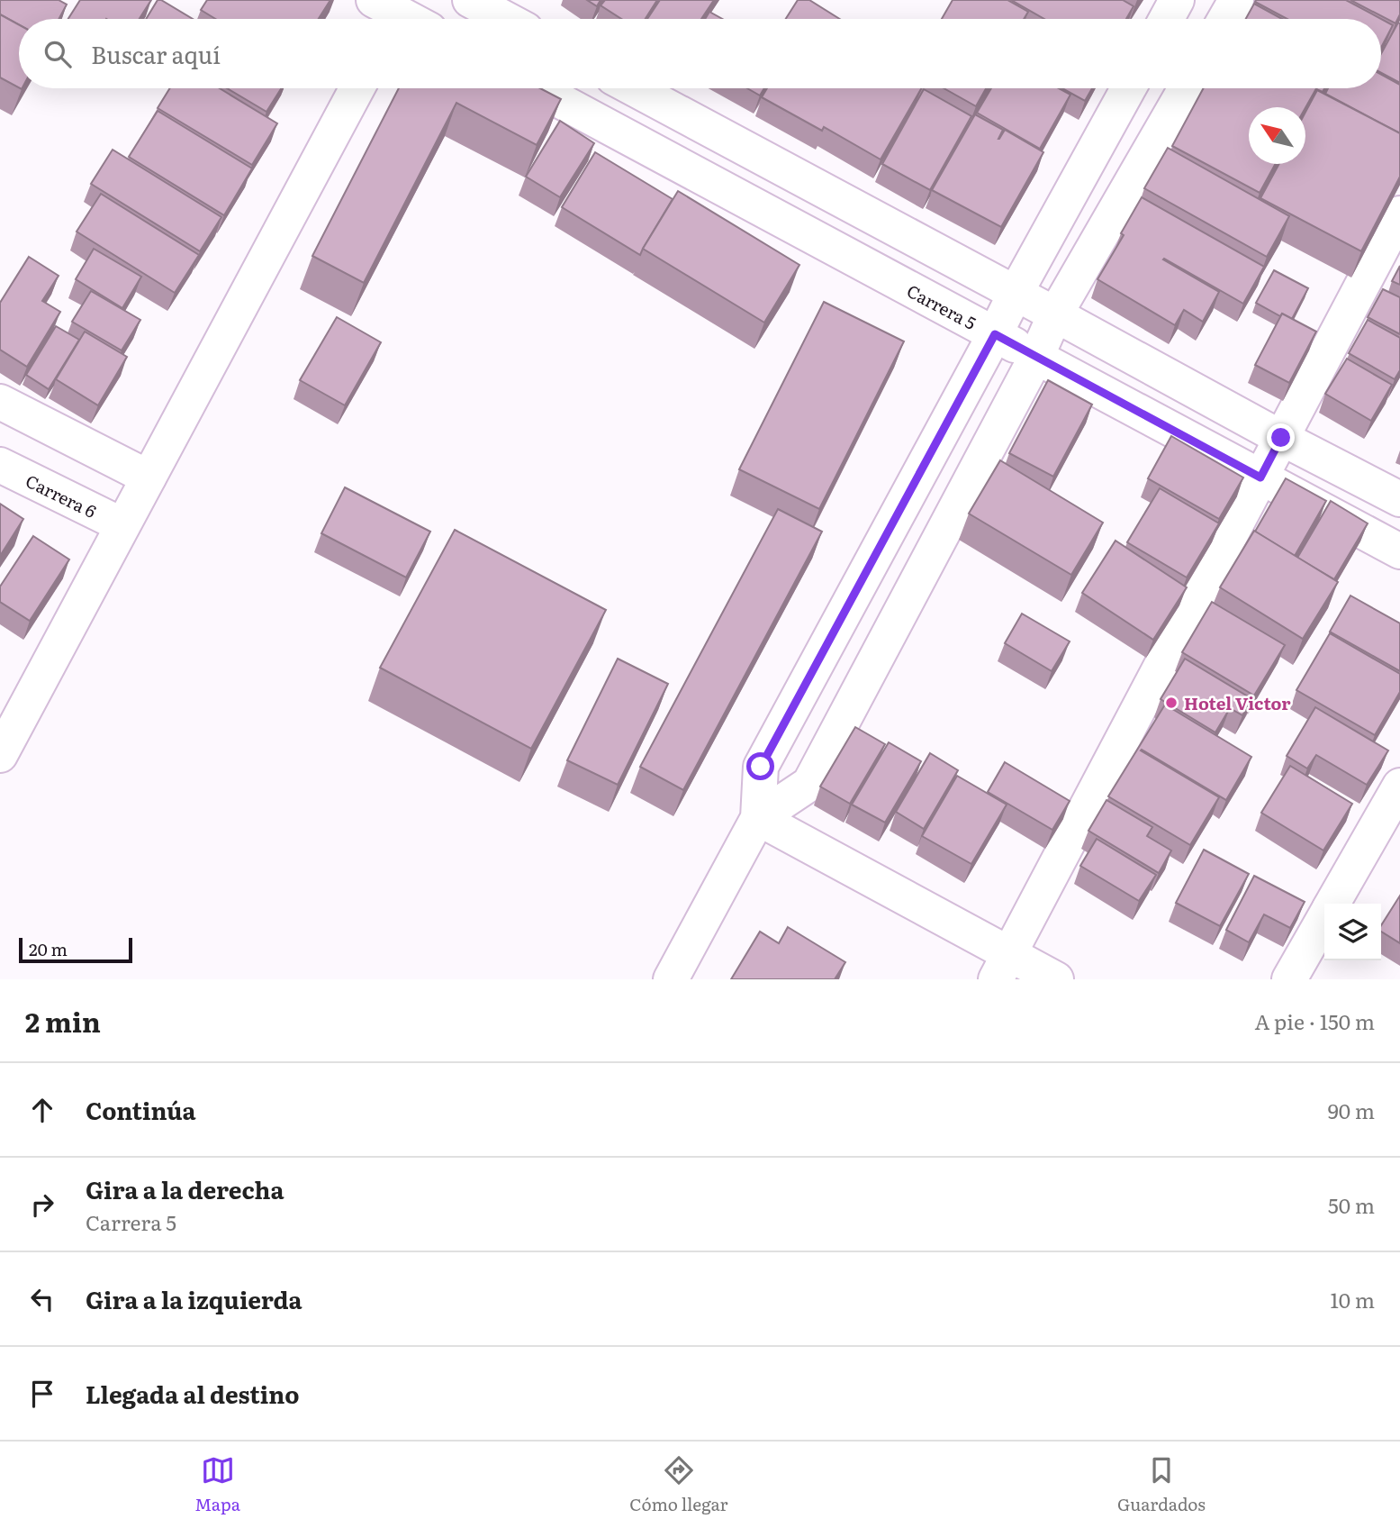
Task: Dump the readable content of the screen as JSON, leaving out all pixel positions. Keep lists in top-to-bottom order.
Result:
{
  "streets": {
    "street": ["Carrera 5", "Carrera 6"]
  },
  "places": ["Hotel Victor"],
  "scale_bar": "20 m",
  "north": "top left",
  "page": {
    "search": "Buscar aquí",
    "scale": "20 m",
    "heading": ["2 min", "A pie · 150 m"],
    "list": [
      ["Continúa", "90 m"],
      ["Gira a la derecha", "Carrera 5", "50 m"],
      ["Gira a la izquierda", "10 m"],
      "Llegada al destino"
    ],
    "nav": ["Mapa", "Cómo llegar", "Guardados"]
  }
}
